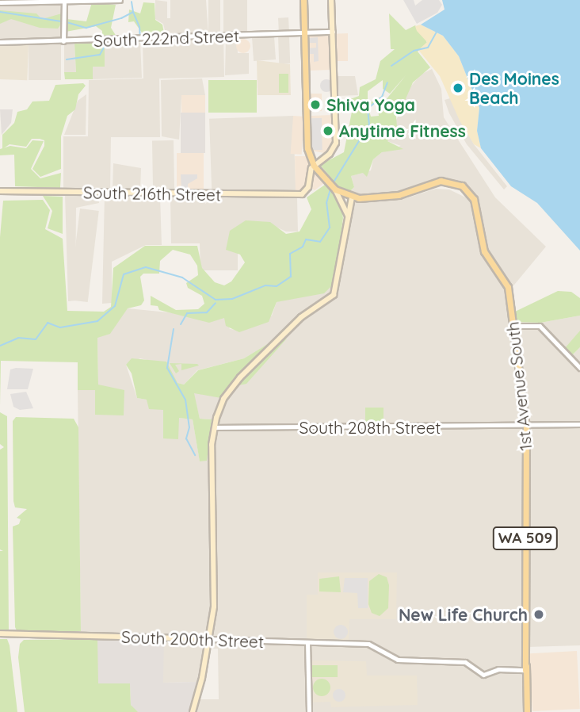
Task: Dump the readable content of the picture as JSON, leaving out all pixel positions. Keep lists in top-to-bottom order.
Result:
{
  "streets": {
    "main road": [
      "South 216th Street",
      "1st Avenue South",
      "WA 509",
      "South 200th Street"
    ],
    "street": ["South 222nd Street", "South 208th Street"]
  },
  "crossings": [
    ["South 222nd Street", "WA 509"],
    ["South 216th Street", "WA 509"],
    ["1st Avenue South", "South 208th Street"],
    ["1st Avenue South", "WA 509"],
    ["1st Avenue South", "South 200th Street"]
  ],
  "places": [
    "Des Moines Beach",
    "Shiva Yoga",
    "Anytime Fitness",
    "New Life Church"
  ]
}
